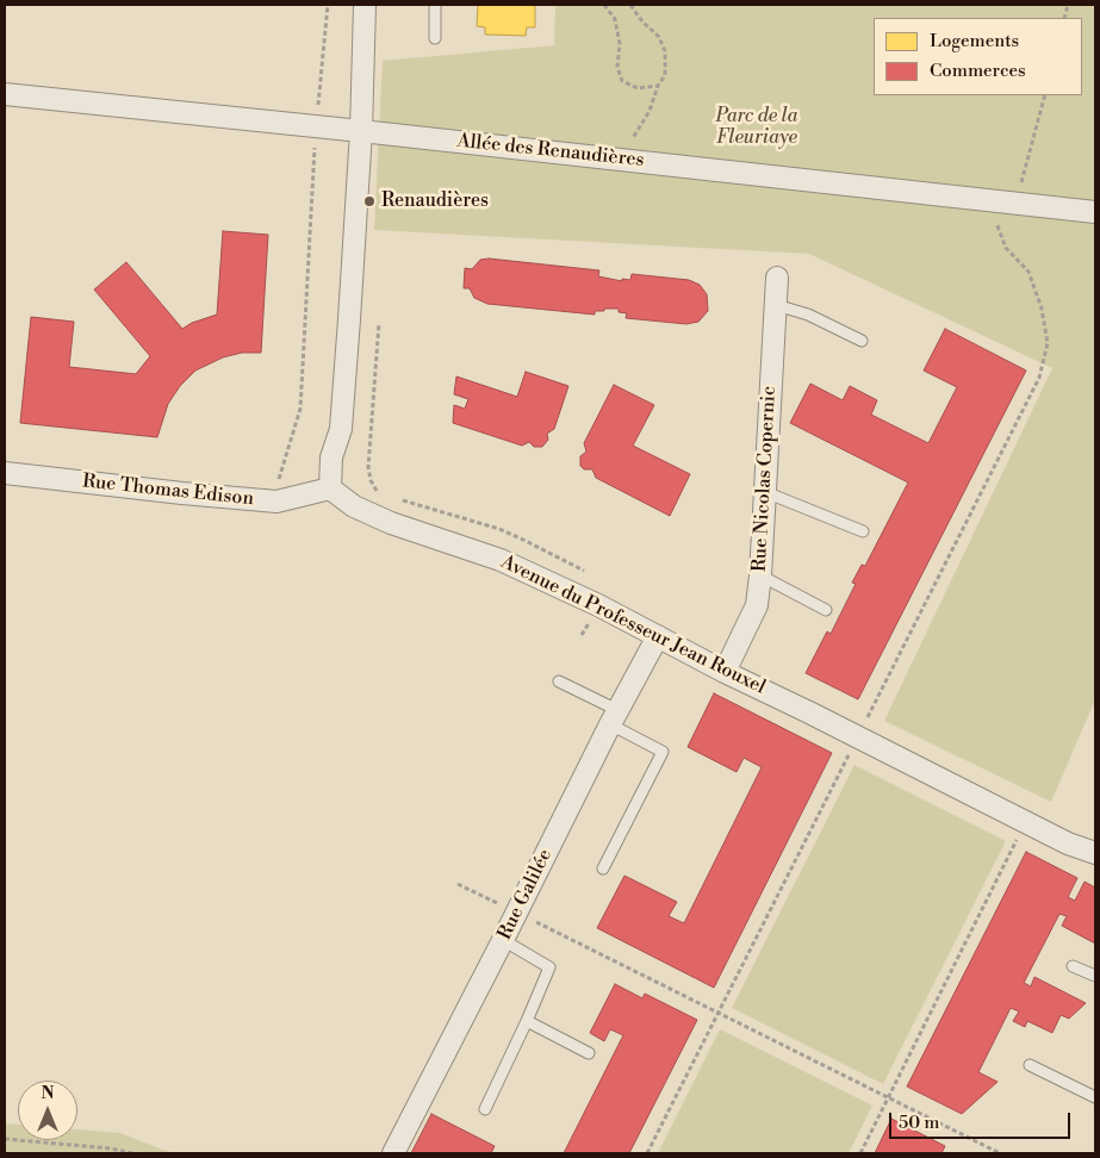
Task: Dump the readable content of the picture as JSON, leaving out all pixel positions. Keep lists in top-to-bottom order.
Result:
{
  "streets": {
    "street": [
      "Allée des Renaudières",
      "Rue Nicolas Copernic",
      "Rue Thomas Edison",
      "Avenue du Professeur Jean Rouxel",
      "Rue Galilée"
    ]
  },
  "crossings": [
    ["Rue Nicolas Copernic", "Avenue du Professeur Jean Rouxel"],
    ["Rue Thomas Edison", "Avenue du Professeur Jean Rouxel"],
    ["Avenue du Professeur Jean Rouxel", "Rue Galilée"]
  ],
  "parks": ["Parc de la Fleuriaye"],
  "places": ["Renaudières"],
  "legend": ["Logements", "Commerces"],
  "scale_bar": "50 m",
  "north": "top"
}
